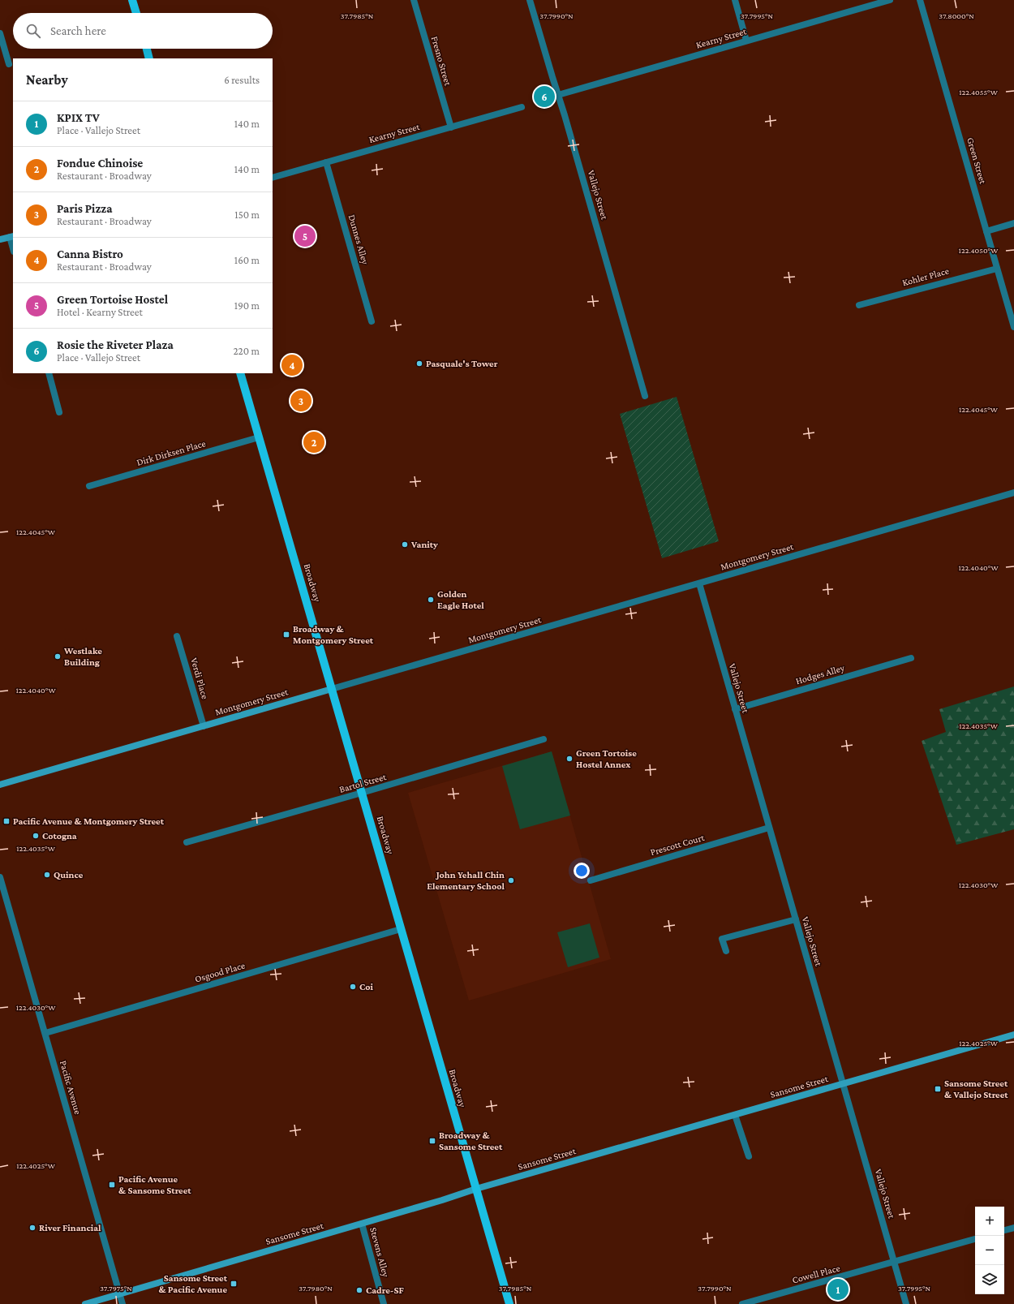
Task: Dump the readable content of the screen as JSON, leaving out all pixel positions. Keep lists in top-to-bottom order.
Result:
{
  "streets": {
    "main road": ["Broadway"],
    "street": [
      "Kearny Street",
      "Fresno Street",
      "Green Street",
      "Vallejo Street",
      "Dunnes Alley",
      "Kohler Place",
      "Dirk Dirksen Place",
      "Montgomery Street",
      "Hodges Alley",
      "Verdi Place",
      "Bartol Street",
      "Prescott Court",
      "Osgood Place",
      "Sansome Street",
      "Pacific Avenue",
      "Stevens Alley",
      "Cowell Place"
    ]
  },
  "crossings": [
    ["Kearny Street", "Fresno Street"],
    ["Kearny Street", "Vallejo Street"],
    ["Kearny Street", "Dunnes Alley"],
    ["Green Street", "Kohler Place"],
    ["Vallejo Street", "Montgomery Street"],
    ["Vallejo Street", "Hodges Alley"],
    ["Vallejo Street", "Prescott Court"],
    ["Vallejo Street", "Sansome Street"],
    ["Vallejo Street", "Cowell Place"],
    ["Dirk Dirksen Place", "Broadway"],
    ["Montgomery Street", "Broadway"],
    ["Montgomery Street", "Verdi Place"],
    ["Broadway", "Bartol Street"],
    ["Broadway", "Osgood Place"],
    ["Broadway", "Sansome Street"],
    ["Osgood Place", "Pacific Avenue"],
    ["Sansome Street", "Pacific Avenue"],
    ["Sansome Street", "Stevens Alley"]
  ],
  "places": {
    "other": [
      "Pasquale's Tower",
      "Vanity",
      "Golden Eagle Hotel",
      "Westlake Building",
      "Green Tortoise Hostel Annex",
      "Cotogna",
      "Quince",
      "John Yehall Chin Elementary School",
      "Coi",
      "River Financial",
      "Cadre-SF"
    ],
    "transit": [
      "Broadway & Montgomery Street",
      "Pacific Avenue & Montgomery Street",
      "Sansome Street & Vallejo Street",
      "Broadway & Sansome Street",
      "Pacific Avenue & Sansome Street",
      "Sansome Street & Pacific Avenue"
    ]
  },
  "page": {
    "search": "Search here",
    "heading": ["Nearby", "6 results"],
    "pins": [
      "6",
      "5",
      "4",
      "3",
      "2",
      "1"
    ],
    "list": [
      {
        "mark": "1",
        "name": "KPIX TV",
        "note": "Place · Vallejo Street",
        "value": "140 m"
      },
      {
        "mark": "2",
        "name": "Fondue Chinoise",
        "note": "Restaurant · Broadway",
        "value": "140 m"
      },
      {
        "mark": "3",
        "name": "Paris Pizza",
        "note": "Restaurant · Broadway",
        "value": "150 m"
      },
      {
        "mark": "4",
        "name": "Canna Bistro",
        "note": "Restaurant · Broadway",
        "value": "160 m"
      },
      {
        "mark": "5",
        "name": "Green Tortoise Hostel",
        "note": "Hotel · Kearny Street",
        "value": "190 m"
      },
      {
        "mark": "6",
        "name": "Rosie the Riveter Plaza",
        "note": "Place · Vallejo Street",
        "value": "220 m"
      }
    ],
    "map_buttons": ["+", "−"]
  },
  "coordinates": [
    "37.7985°N",
    "37.7990°N",
    "37.7995°N",
    "37.8000°N",
    "122.4055°W",
    "122.4050°W",
    "122.4045°W",
    "122.4040°W",
    "122.4035°W",
    "122.4030°W",
    "122.4025°W",
    "37.7975°N",
    "37.7980°N"
  ]
}
